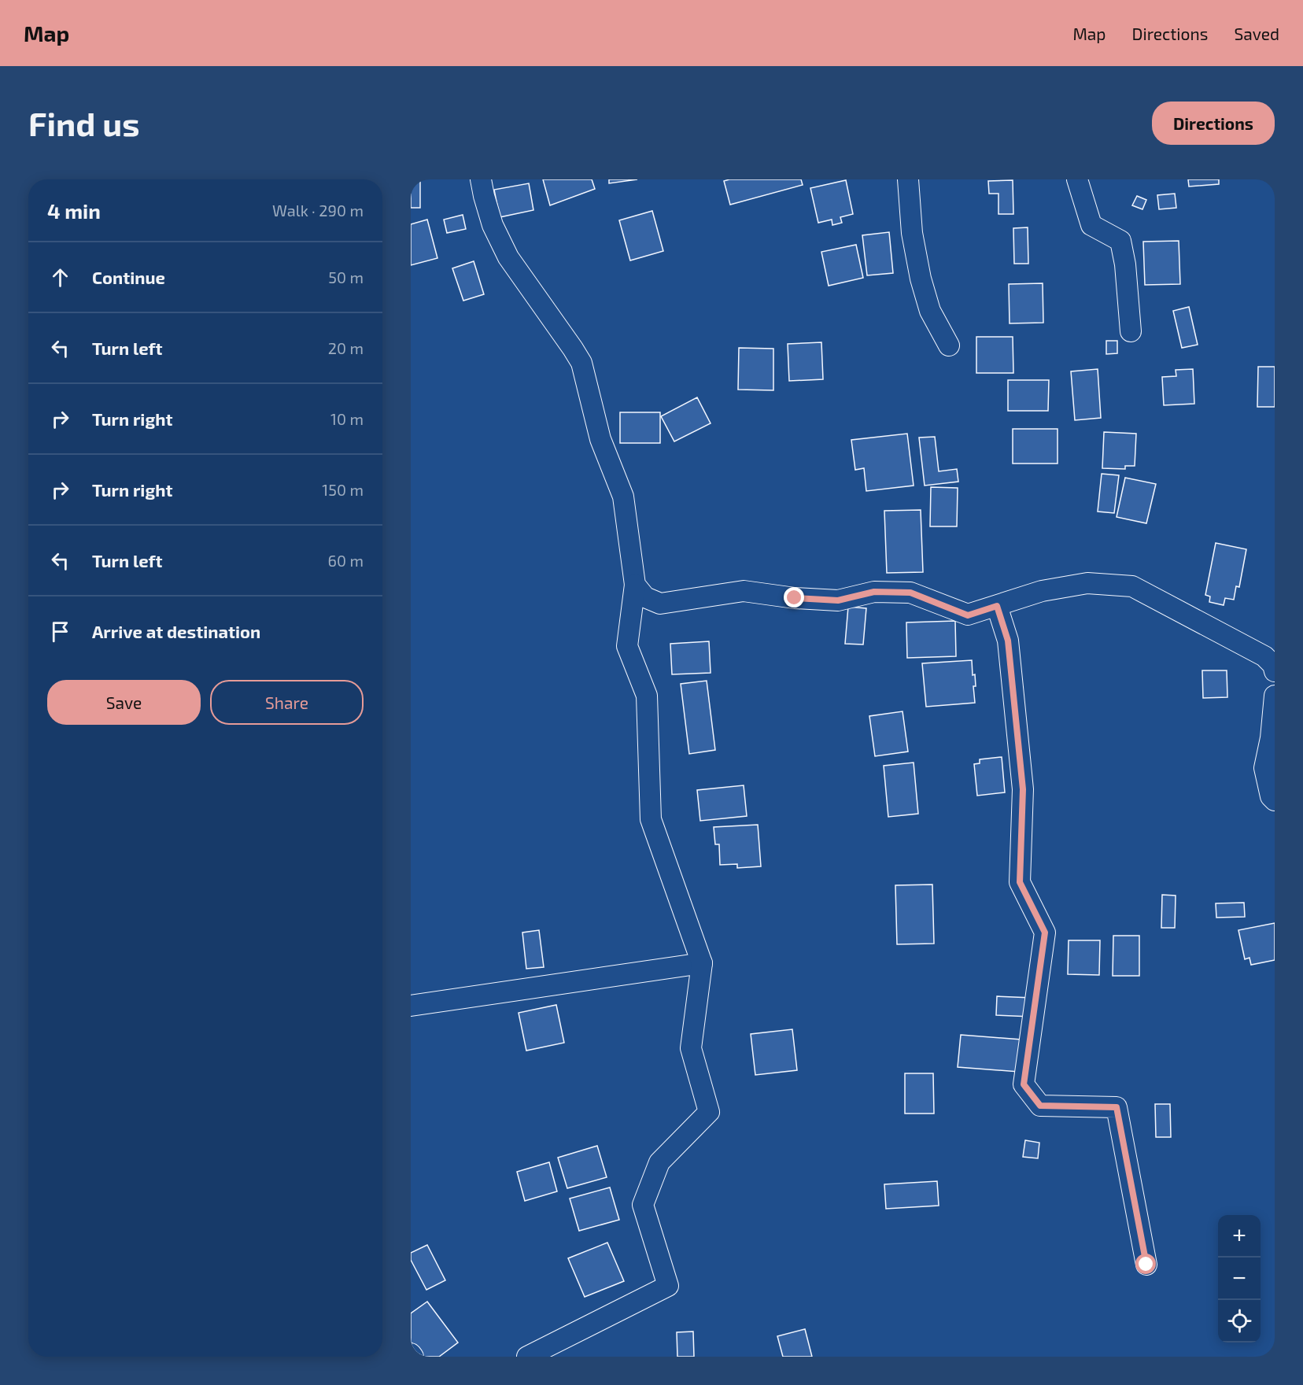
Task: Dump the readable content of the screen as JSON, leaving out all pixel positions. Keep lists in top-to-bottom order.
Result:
{
  "page": {
    "header": "Map",
    "nav": ["Map", "Directions", "Saved"],
    "buttons": [
      "Directions",
      ["Save", "Share"]
    ],
    "title": "Find us",
    "heading": ["4 min", "Walk · 290 m"],
    "list": [
      ["Continue", "50 m"],
      ["Turn left", "20 m"],
      ["Turn right", "10 m"],
      ["Turn right", "150 m"],
      ["Turn left", "60 m"],
      "Arrive at destination"
    ],
    "map_buttons": ["+", "−"]
  }
}
